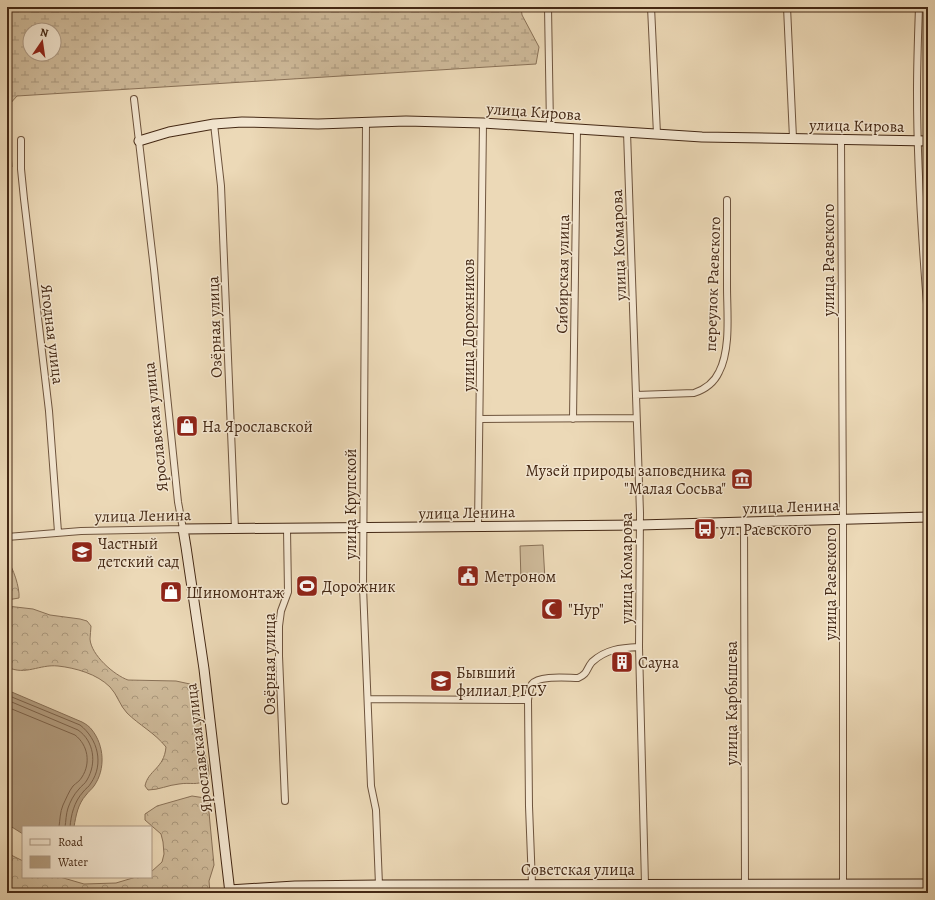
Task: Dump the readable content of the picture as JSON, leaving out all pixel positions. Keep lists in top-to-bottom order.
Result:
{
  "streets": {
    "street": [
      "улица Кирова",
      "улица Комарова",
      "улица Раевского",
      "Сибирская улица",
      "переулок Раевского",
      "улица Дорожников",
      "Озёрная улица",
      "Ягодная улица",
      "Ярославская улица",
      "улица Крупской",
      "улица Ленина",
      "улица Карбышева",
      "Советская улица"
    ]
  },
  "crossings": [
    ["улица Кирова", "улица Комарова"],
    ["улица Кирова", "улица Раевского"],
    ["улица Кирова", "Сибирская улица"],
    ["улица Кирова", "улица Дорожников"],
    ["улица Кирова", "Озёрная улица"],
    ["улица Кирова", "Ярославская улица"],
    ["улица Кирова", "улица Крупской"],
    ["улица Комарова", "переулок Раевского"],
    ["улица Комарова", "улица Ленина"],
    ["улица Комарова", "Советская улица"],
    ["улица Раевского", "улица Ленина"],
    ["улица Раевского", "Советская улица"],
    ["улица Дорожников", "улица Ленина"],
    ["Озёрная улица", "улица Ленина"],
    ["Ягодная улица", "улица Ленина"],
    ["Ярославская улица", "улица Ленина"],
    ["Ярославская улица", "Советская улица"],
    ["улица Крупской", "улица Ленина"],
    ["улица Крупской", "Советская улица"],
    ["улица Ленина", "улица Карбышева"],
    ["улица Карбышева", "Советская улица"]
  ],
  "places": {
    "shop": ["На Ярославской", "Шиномонтаж"],
    "museum": ["Музей природы заповедника \"Малая Сосьва\""],
    "bus stop": ["ул. Раевского"],
    "school or university": ["Частный детский сад", "Бывший филиал РГСУ"],
    "public building": ["Метроном"],
    "sports": ["Дорожник"],
    "mosque": ["\"Нур\""],
    "building": ["Сауна"]
  },
  "legend": ["Road", "Water"],
  "north": "top"
}
